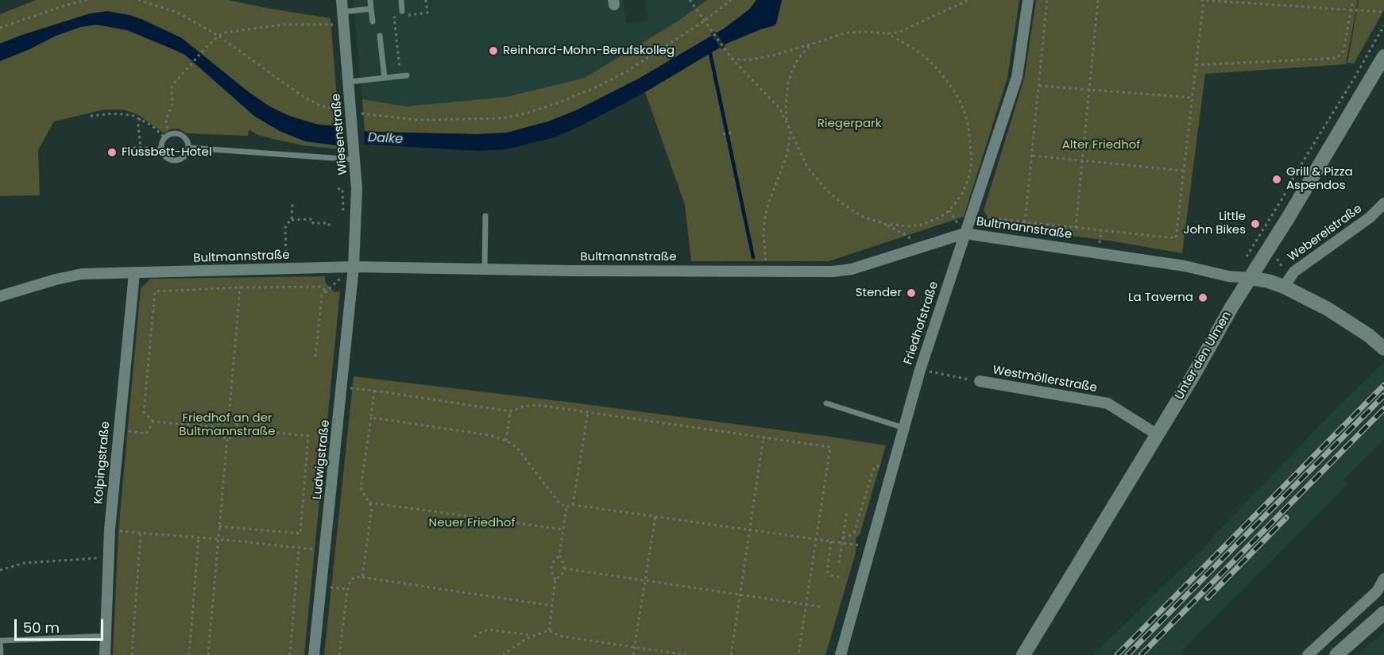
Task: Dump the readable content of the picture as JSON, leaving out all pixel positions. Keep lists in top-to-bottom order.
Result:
{
  "streets": {
    "main road": ["Unter den Ulmen"],
    "street": [
      "Wiesenstraße",
      "Bultmannstraße",
      "Webereistraße",
      "Friedhofstraße",
      "Westmöllerstraße",
      "Ludwigstraße",
      "Kolpingstraße"
    ]
  },
  "crossings": [
    ["Wiesenstraße", "Bultmannstraße"],
    ["Wiesenstraße", "Ludwigstraße"],
    ["Bultmannstraße", "Friedhofstraße"],
    ["Bultmannstraße", "Unter den Ulmen"],
    ["Bultmannstraße", "Ludwigstraße"],
    ["Bultmannstraße", "Kolpingstraße"],
    ["Friedhofstraße", "Westmöllerstraße"],
    ["Unter den Ulmen", "Westmöllerstraße"]
  ],
  "water": ["Dalke"],
  "parks": [
    "Riegerpark",
    "Alter Friedhof",
    "Friedhof an der Bultmannstraße",
    "Neuer Friedhof"
  ],
  "places": [
    "Reinhard-Mohn-Berufskolleg",
    "Flussbett-Hotel",
    "Grill & Pizza Aspendos",
    "Little John Bikes",
    "Stender",
    "La Taverna"
  ],
  "scale_bar": "50 m"
}
